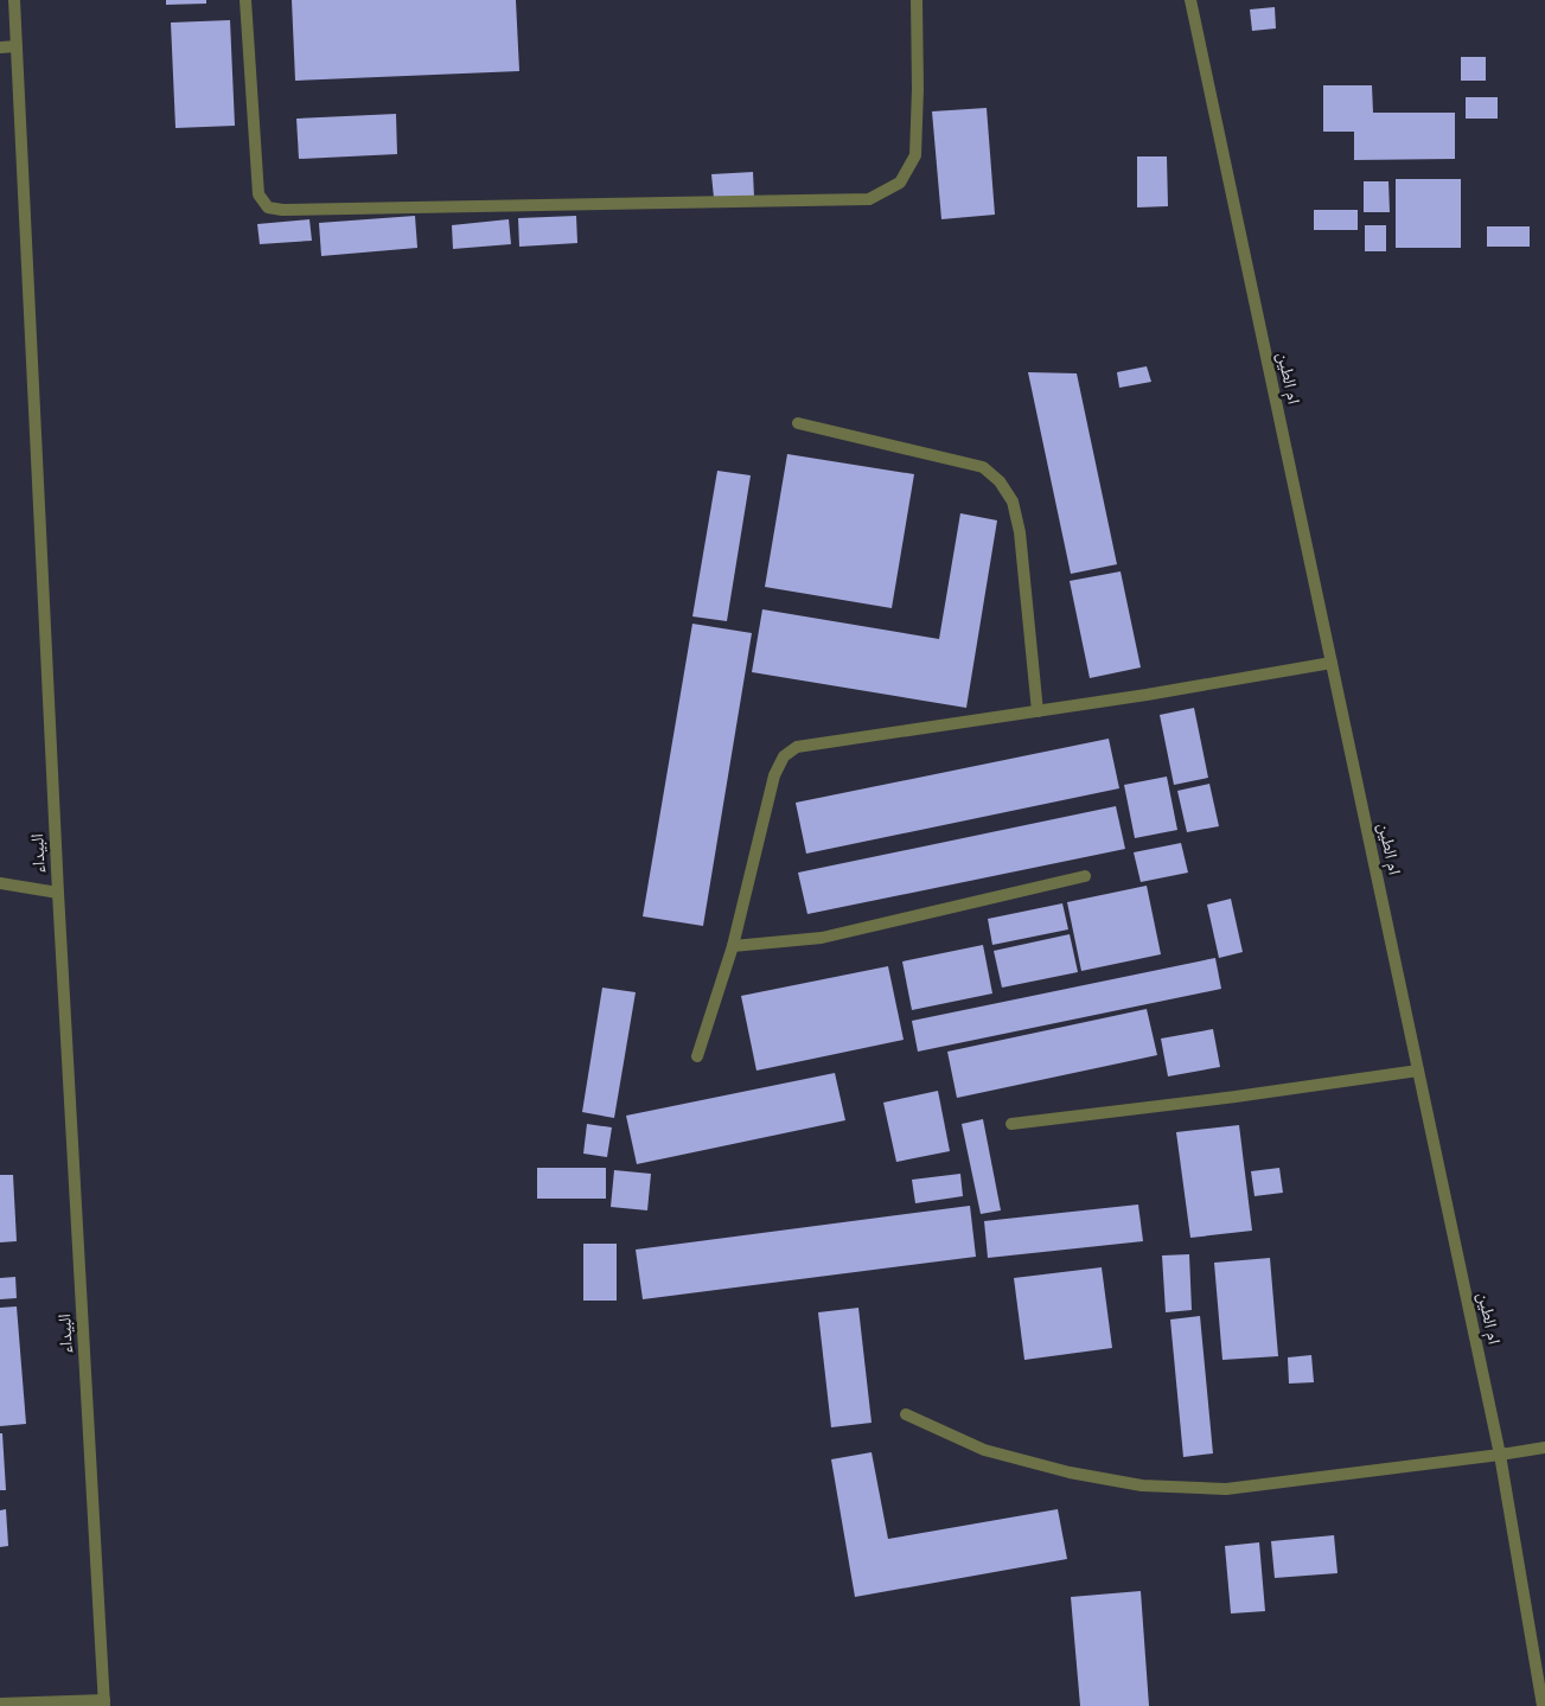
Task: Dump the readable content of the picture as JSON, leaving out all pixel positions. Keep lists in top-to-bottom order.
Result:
{
  "streets": {
    "street": ["ام الطين", "البيداء"]
  }
}
